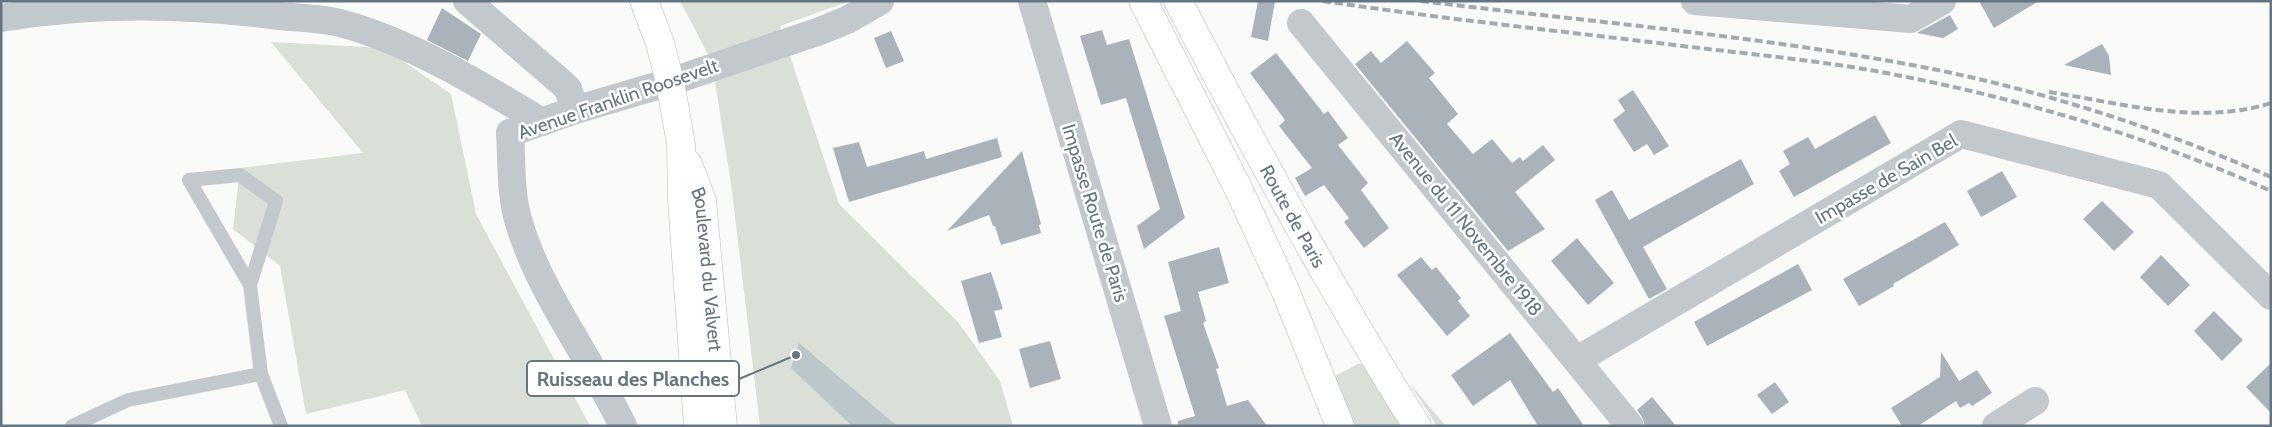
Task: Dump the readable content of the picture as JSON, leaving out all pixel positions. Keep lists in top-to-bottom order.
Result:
{
  "streets": {
    "main road": ["Route de Paris", "Boulevard du Valvert"],
    "street": [
      "Avenue Franklin Roosevelt",
      "Impasse de Sain Bel",
      "Impasse Route de Paris",
      "Avenue du 11 Novembre 1918"
    ]
  },
  "crossings": [
    ["Avenue Franklin Roosevelt", "Boulevard du Valvert"],
    ["Impasse de Sain Bel", "Avenue du 11 Novembre 1918"]
  ],
  "places": ["Ruisseau des Planches"]
}
